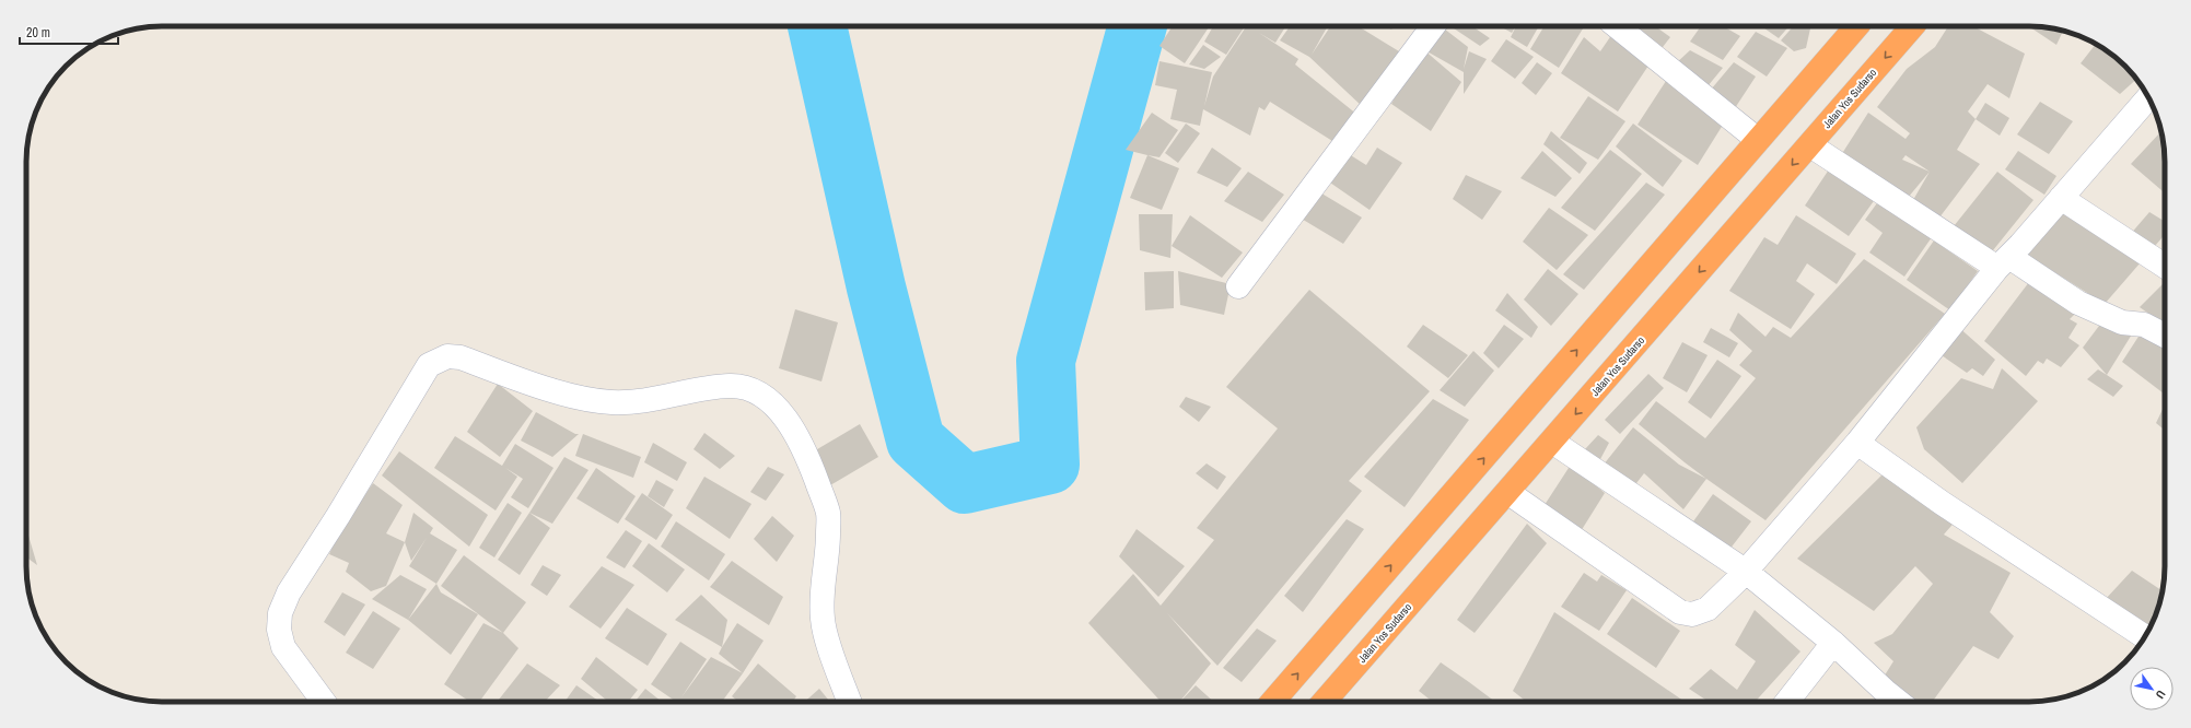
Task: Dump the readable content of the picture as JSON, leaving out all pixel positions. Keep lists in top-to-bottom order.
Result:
{
  "streets": {
    "highway": ["Jalan Yos Sudarso"]
  },
  "scale_bar": "20 m",
  "north": "bottom right"
}
